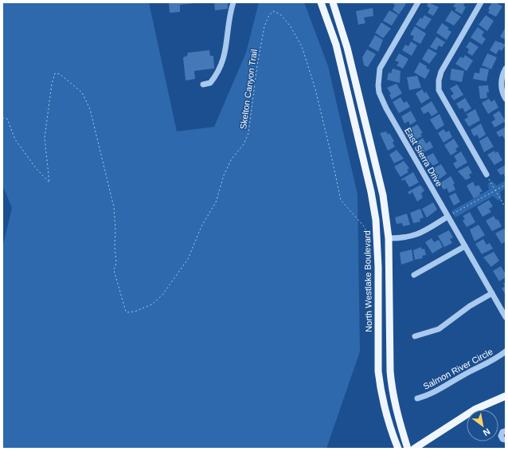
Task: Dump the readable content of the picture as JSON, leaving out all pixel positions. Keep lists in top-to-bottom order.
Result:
{
  "streets": {
    "main road": ["North Westlake Boulevard"],
    "street": ["East Sierra Drive", "Salmon River Circle"],
    "path": ["Skelton Canyon Trail"]
  },
  "crossings": [
    ["Skelton Canyon Trail", "North Westlake Boulevard"]
  ],
  "north": "bottom right"
}
